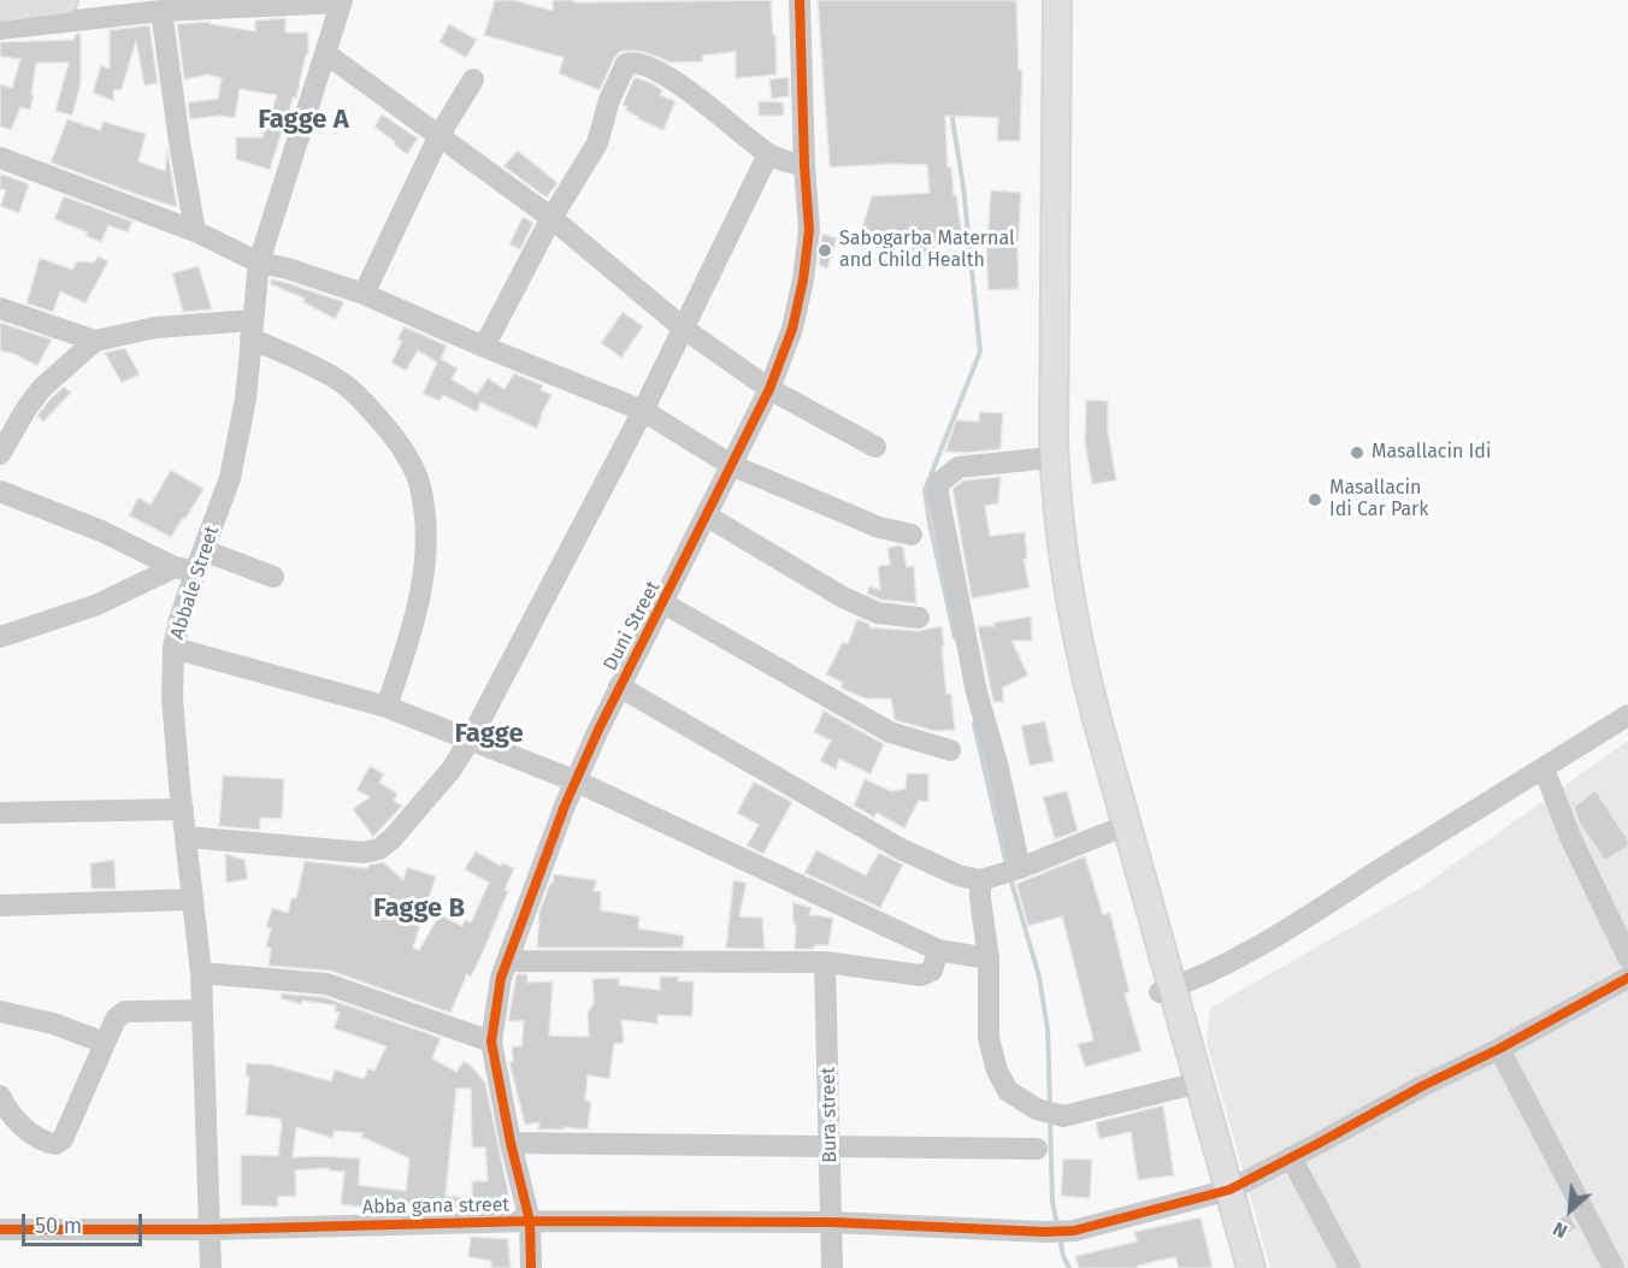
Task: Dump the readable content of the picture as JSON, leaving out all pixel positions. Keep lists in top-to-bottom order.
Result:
{
  "streets": {
    "street": [
      "Abbale Street",
      "Duni Street",
      "Bura street",
      "Abba gana street"
    ]
  },
  "crossings": [
    ["Abbale Street", "Abba gana street"],
    ["Duni Street", "Abba gana street"],
    ["Bura street", "Abba gana street"]
  ],
  "districts": ["Fagge A", "Fagge", "Fagge B"],
  "places": ["Sabogarba Maternal and Child Health", "Masallacin Idi", "Masallacin Idi Car Park"],
  "scale_bar": "50 m",
  "north": "bottom left"
}
